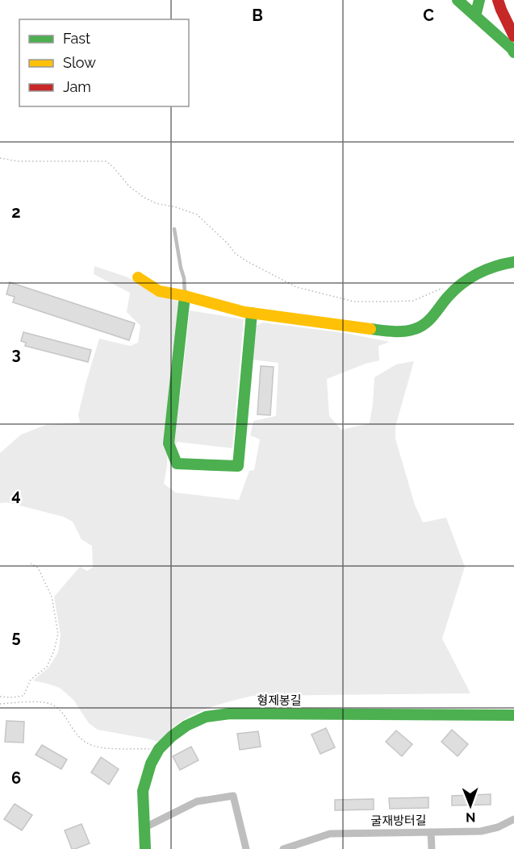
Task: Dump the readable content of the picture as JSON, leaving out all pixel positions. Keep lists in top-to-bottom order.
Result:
{
  "streets": {
    "street": ["형제봉길", "굴재방터길"]
  },
  "legend": ["Fast", "Slow", "Jam"],
  "north": "bottom",
  "grid": {
    "columns": ["B", "C"],
    "rows": [
      "2",
      "3",
      "4",
      "5",
      "6"
    ]
  }
}
